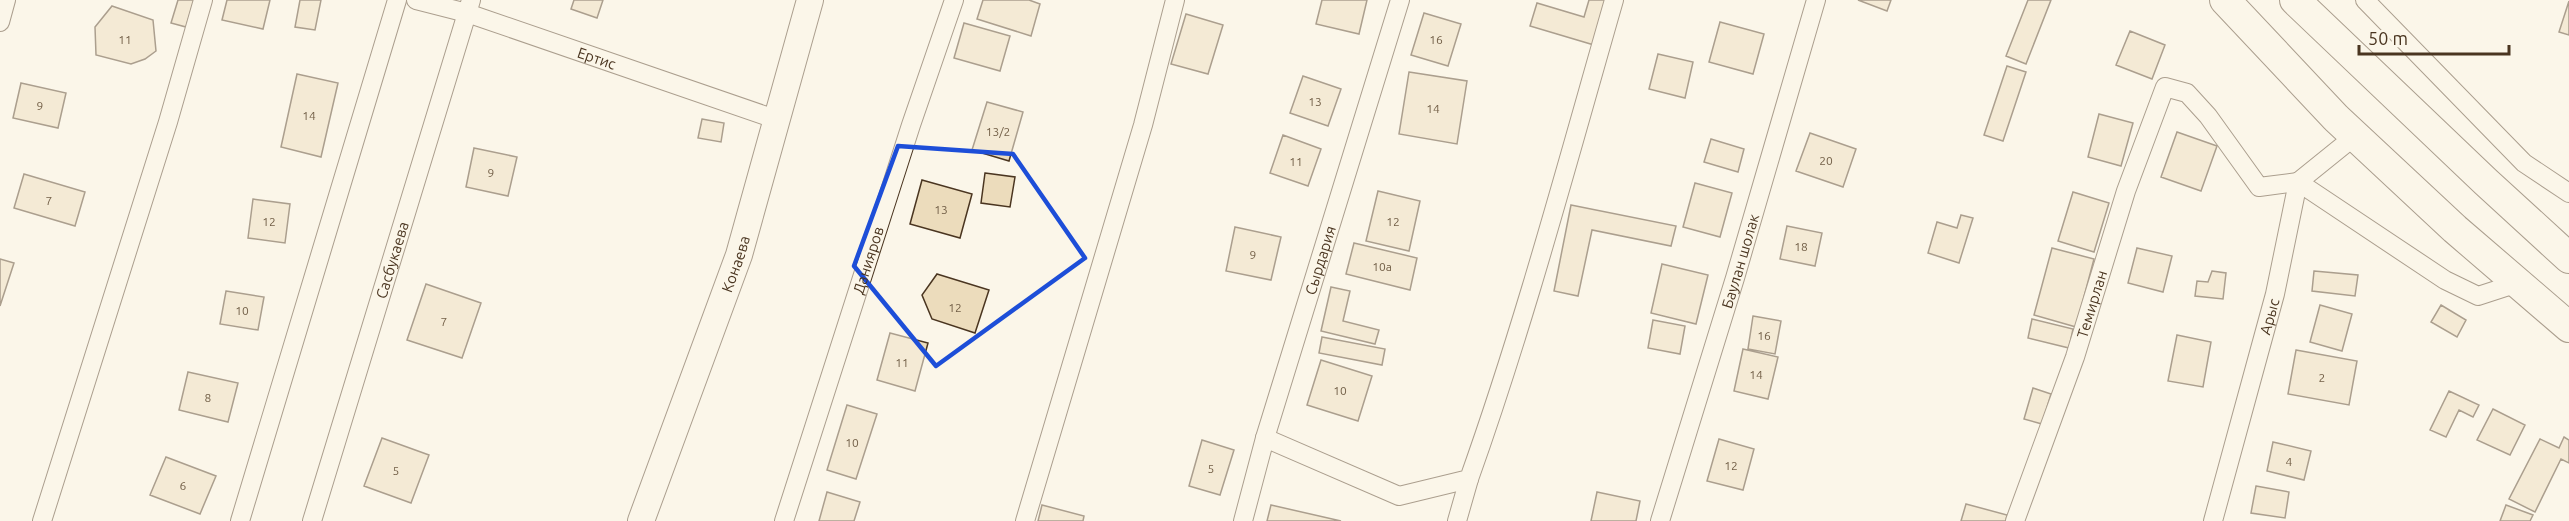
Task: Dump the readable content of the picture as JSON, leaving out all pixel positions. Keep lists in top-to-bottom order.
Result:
{
  "streets": {
    "main road": ["Конаева"],
    "street": [
      "Ертис",
      "Данияров",
      "Сырдария",
      "Сасбукаева",
      "Баулан шолак",
      "Темирлан",
      "Арыс"
    ]
  },
  "crossings": [
    ["Ертис", "Сасбукаева"],
    ["Ертис", "Конаева"],
    ["Темирлан", "Арыс"]
  ],
  "house_numbers": [
    "11",
    "16",
    "13",
    "9",
    "14",
    "14",
    "13/2",
    "20",
    "11",
    "9",
    "7",
    "13",
    "12",
    "12",
    "18",
    "9",
    "10а",
    "12",
    "10",
    "7",
    "16",
    "11",
    "14",
    "2",
    "10",
    "8",
    "10",
    "4",
    "12",
    "5",
    "5",
    "6"
  ],
  "scale_bar": "50 m"
}
